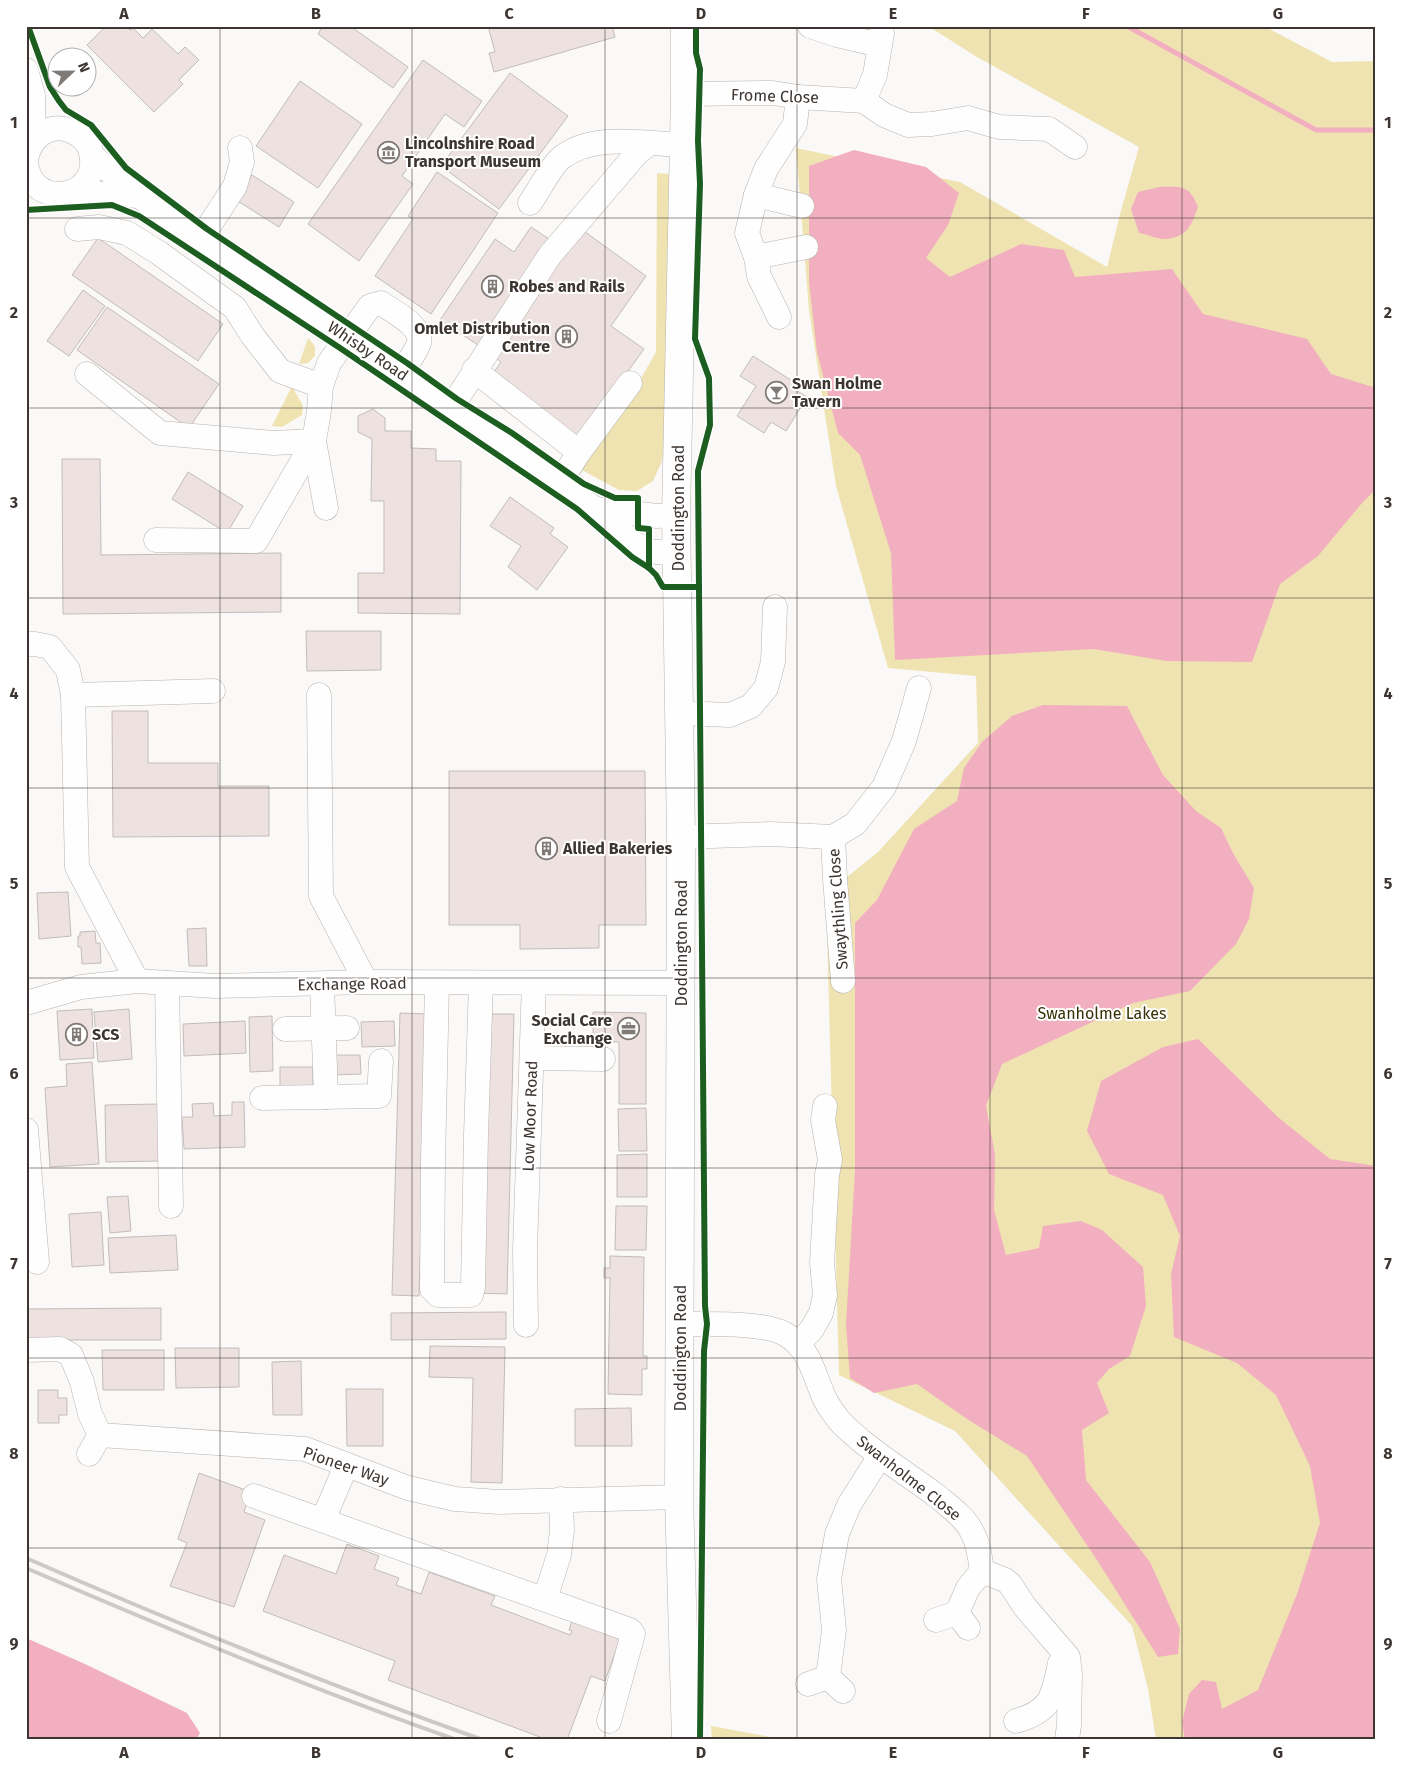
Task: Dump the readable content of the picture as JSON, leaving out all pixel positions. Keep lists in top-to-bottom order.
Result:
{
  "streets": {
    "main road": ["Doddington Road"],
    "street": [
      "Frome Close",
      "Whisby Road",
      "Swaythling Close",
      "Exchange Road",
      "Low Moor Road",
      "Pioneer Way",
      "Swanholme Close"
    ]
  },
  "crossings": [
    ["Frome Close", "Doddington Road"],
    ["Whisby Road", "Doddington Road"],
    ["Doddington Road", "Swaythling Close"],
    ["Doddington Road", "Exchange Road"],
    ["Doddington Road", "Pioneer Way"],
    ["Doddington Road", "Swanholme Close"],
    ["Exchange Road", "Low Moor Road"]
  ],
  "parks": ["Swanholme Lakes"],
  "places": {
    "museum": ["Lincolnshire Road Transport Museum"],
    "building": [
      "Robes and Rails",
      "Omlet Distribution Centre",
      "Allied Bakeries",
      "SCS"
    ],
    "bar": ["Swan Holme Tavern"],
    "office": ["Social Care Exchange"]
  },
  "north": "right",
  "grid": {
    "columns": [
      "A",
      "B",
      "C",
      "D",
      "E",
      "F",
      "G"
    ],
    "rows": [
      "1",
      "2",
      "3",
      "4",
      "5",
      "6",
      "7",
      "8",
      "9"
    ]
  }
}
